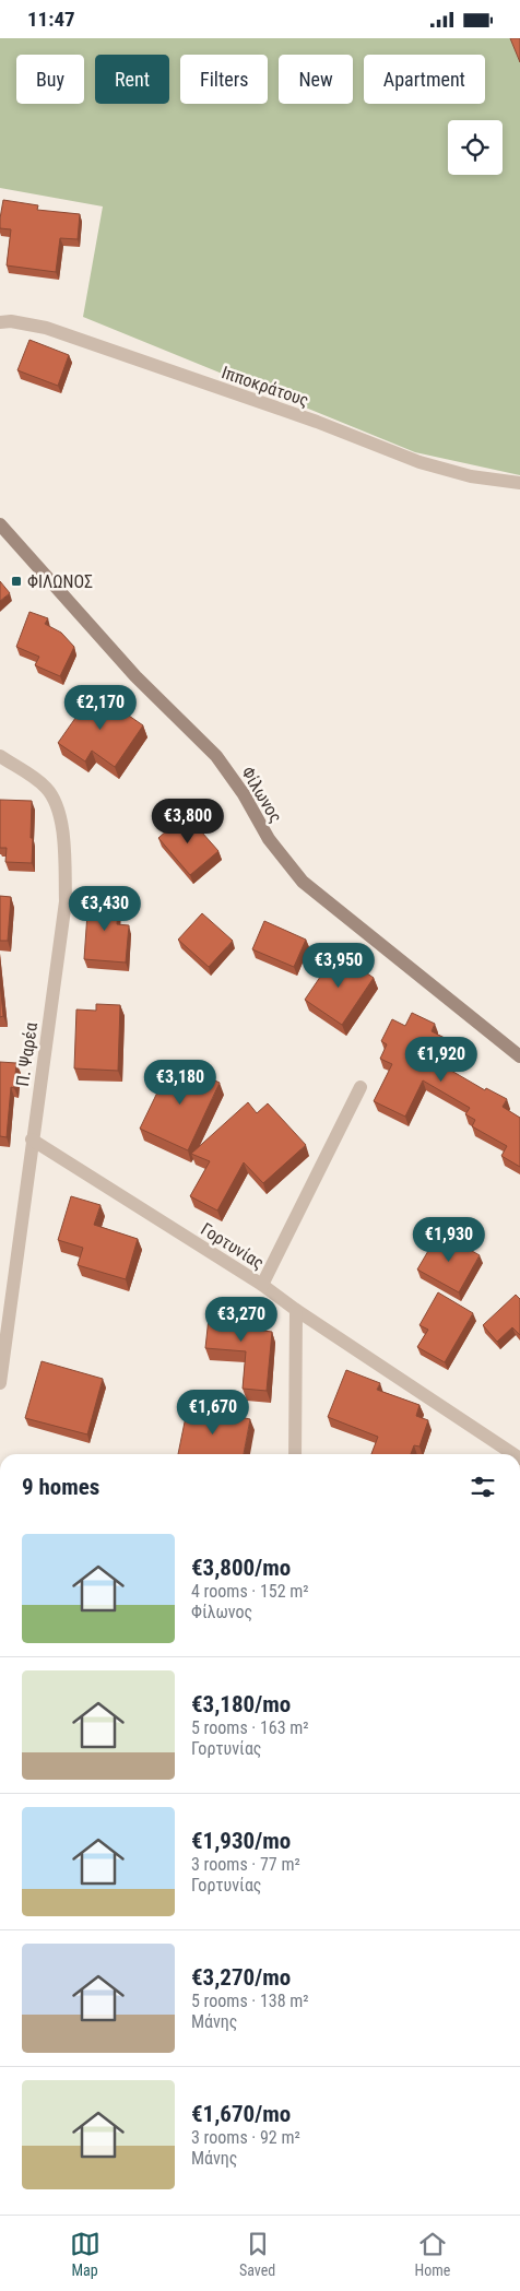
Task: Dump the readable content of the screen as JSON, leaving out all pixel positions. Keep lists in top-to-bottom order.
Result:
{
  "streets": {
    "main road": ["Φίλωνος"],
    "street": ["Ιπποκράτους", "Π. Ψαρέα", "Γορτυνίας"]
  },
  "crossings": [
    ["Π. Ψαρέα", "Γορτυνίας"]
  ],
  "places": {
    "transit": ["ΦΙΛΩΝΟΣ"]
  },
  "page": {
    "status": "11:47",
    "chip": [
      "Buy",
      "Rent",
      "Filters",
      "New",
      "Apartment"
    ],
    "price": [
      "€2,170",
      "€3,800",
      "€3,430",
      "€3,950",
      "€1,920",
      "€3,180",
      "€1,930",
      "€3,270",
      "€1,670"
    ],
    "heading": "9 homes",
    "list": [
      {
        "name": "€3,800/mo",
        "note": "4 rooms · 152 m² · Φίλωνος"
      },
      {
        "name": "€3,180/mo",
        "note": "5 rooms · 163 m² · Γορτυνίας"
      },
      {
        "name": "€1,930/mo",
        "note": "3 rooms · 77 m² · Γορτυνίας"
      },
      {
        "name": "€3,270/mo",
        "note": "5 rooms · 138 m² · Μάνης"
      },
      {
        "name": "€1,670/mo",
        "note": "3 rooms · 92 m² · Μάνης"
      }
    ],
    "tabs": ["Map", "Saved", "Home"]
  }
}
